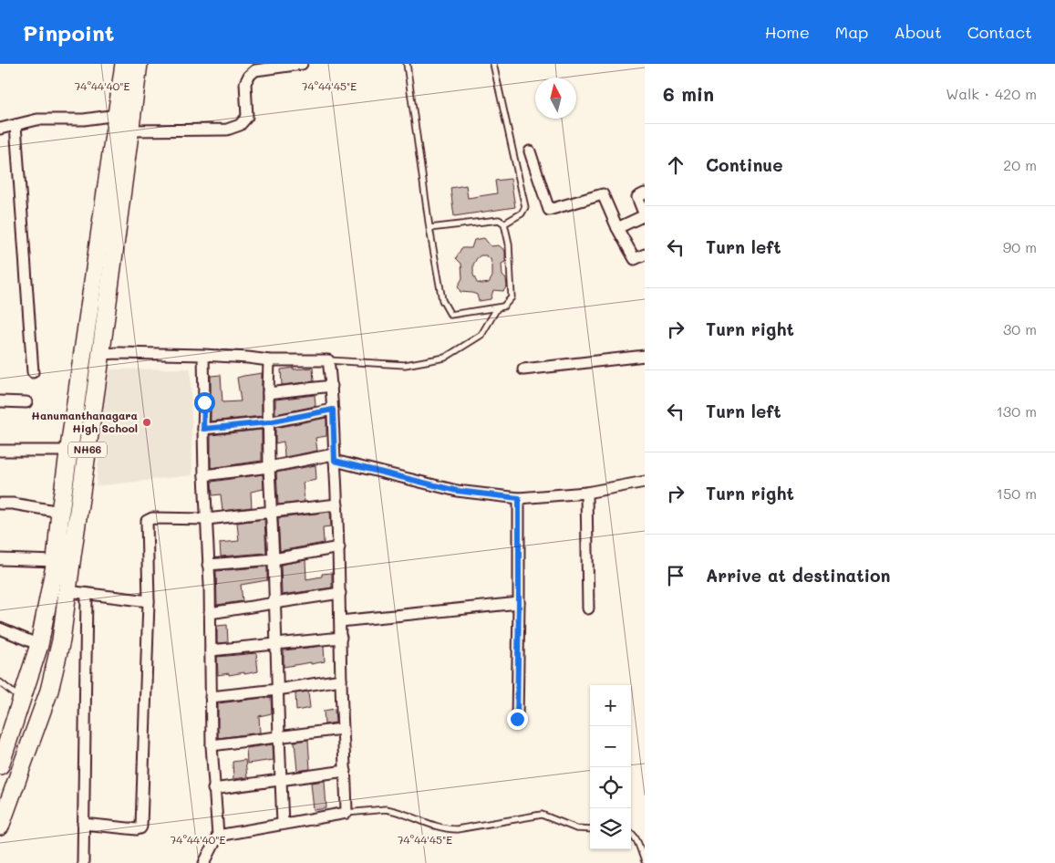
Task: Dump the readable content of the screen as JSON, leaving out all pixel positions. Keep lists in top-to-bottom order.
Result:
{
  "streets": {
    "highway": ["NH66"]
  },
  "places": ["Hanumanthanagara High School"],
  "north": "top",
  "page": {
    "header": "Pinpoint",
    "nav": [
      "Home",
      "Map",
      "About",
      "Contact"
    ],
    "heading": ["6 min", "Walk · 420 m"],
    "list": [
      ["Continue", "20 m"],
      ["Turn left", "90 m"],
      ["Turn right", "30 m"],
      ["Turn left", "130 m"],
      ["Turn right", "150 m"],
      "Arrive at destination"
    ],
    "map_buttons": ["+", "−"]
  },
  "coordinates": ["74°44'40\"E", "74°44'45\"E"]
}
